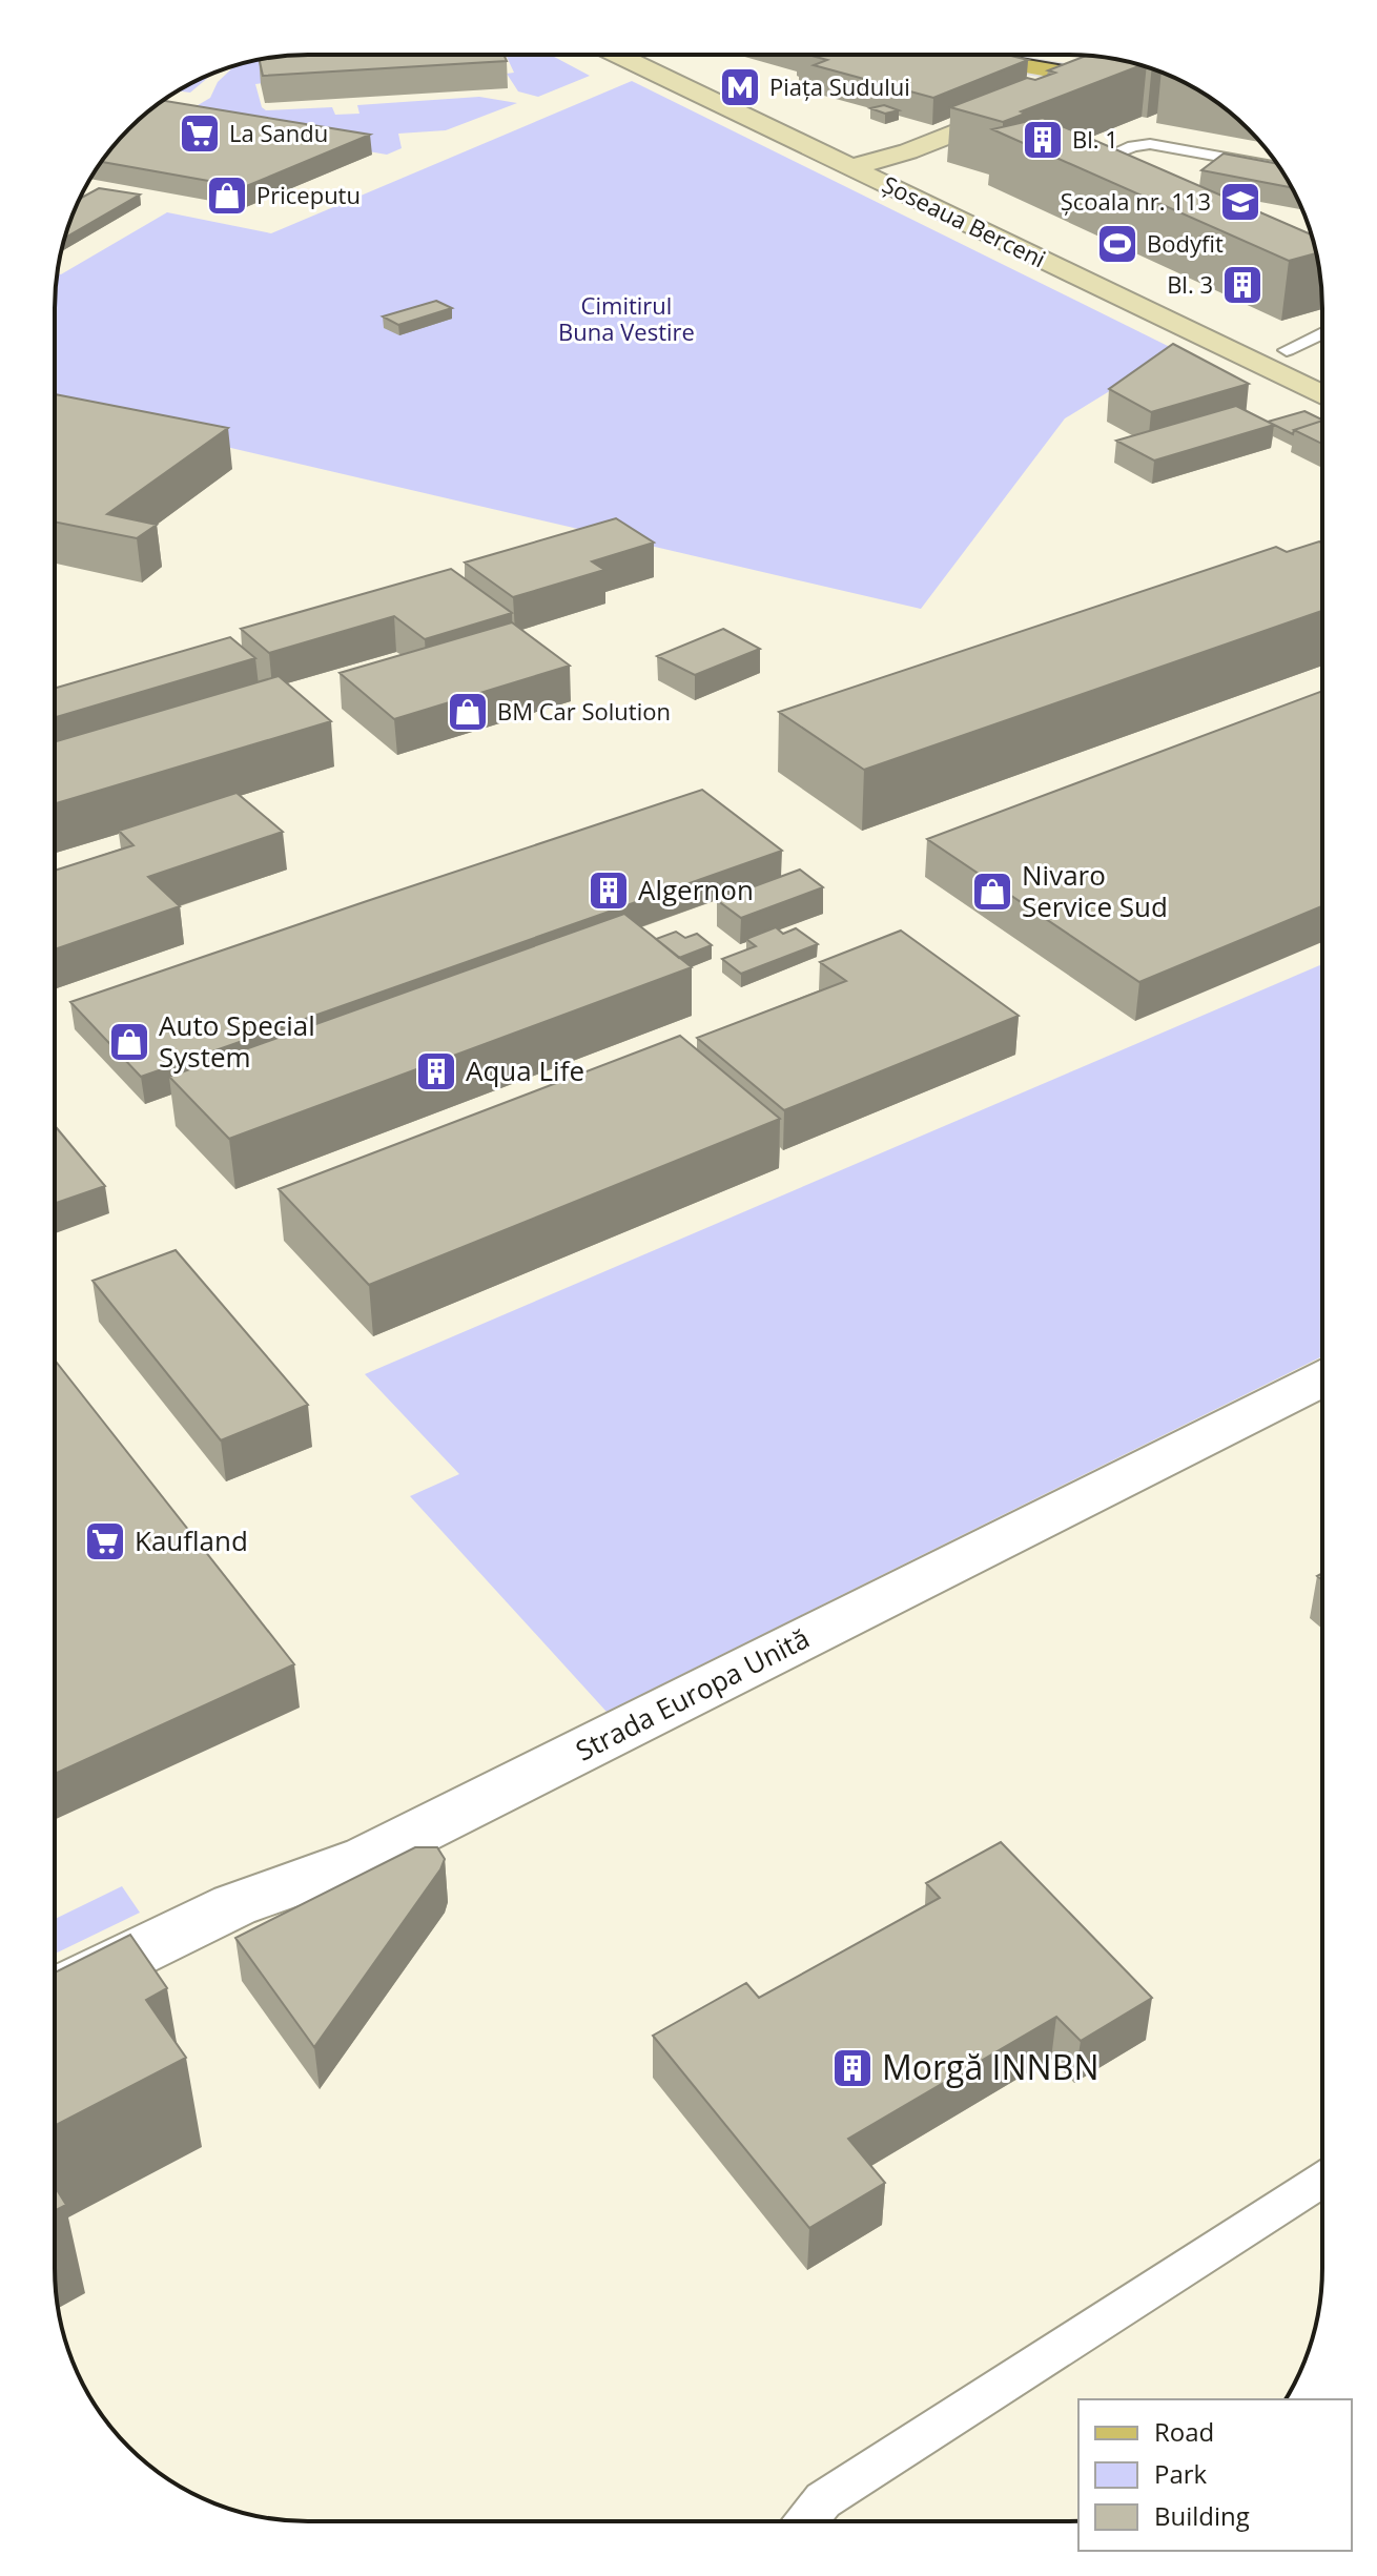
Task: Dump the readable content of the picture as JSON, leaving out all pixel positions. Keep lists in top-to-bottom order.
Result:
{
  "streets": {
    "main road": ["Șoseaua Berceni"],
    "street": ["Strada Europa Unită"]
  },
  "parks": ["Cimitirul Buna Vestire"],
  "places": {
    "metro station": ["Piața Sudului"],
    "supermarket": ["La Sandu", "Kaufland"],
    "building": [
      "Bl. 1",
      "Bl. 3",
      "Algernon",
      "Aqua Life",
      "Morgă INNBN"
    ],
    "shop": [
      "Priceputu",
      "BM Car Solution",
      "Nivaro Service Sud",
      "Auto Special System"
    ],
    "school or university": ["Școala nr. 113"],
    "sports": ["Bodyfit"]
  },
  "legend": ["Road", "Park", "Building"]
}
